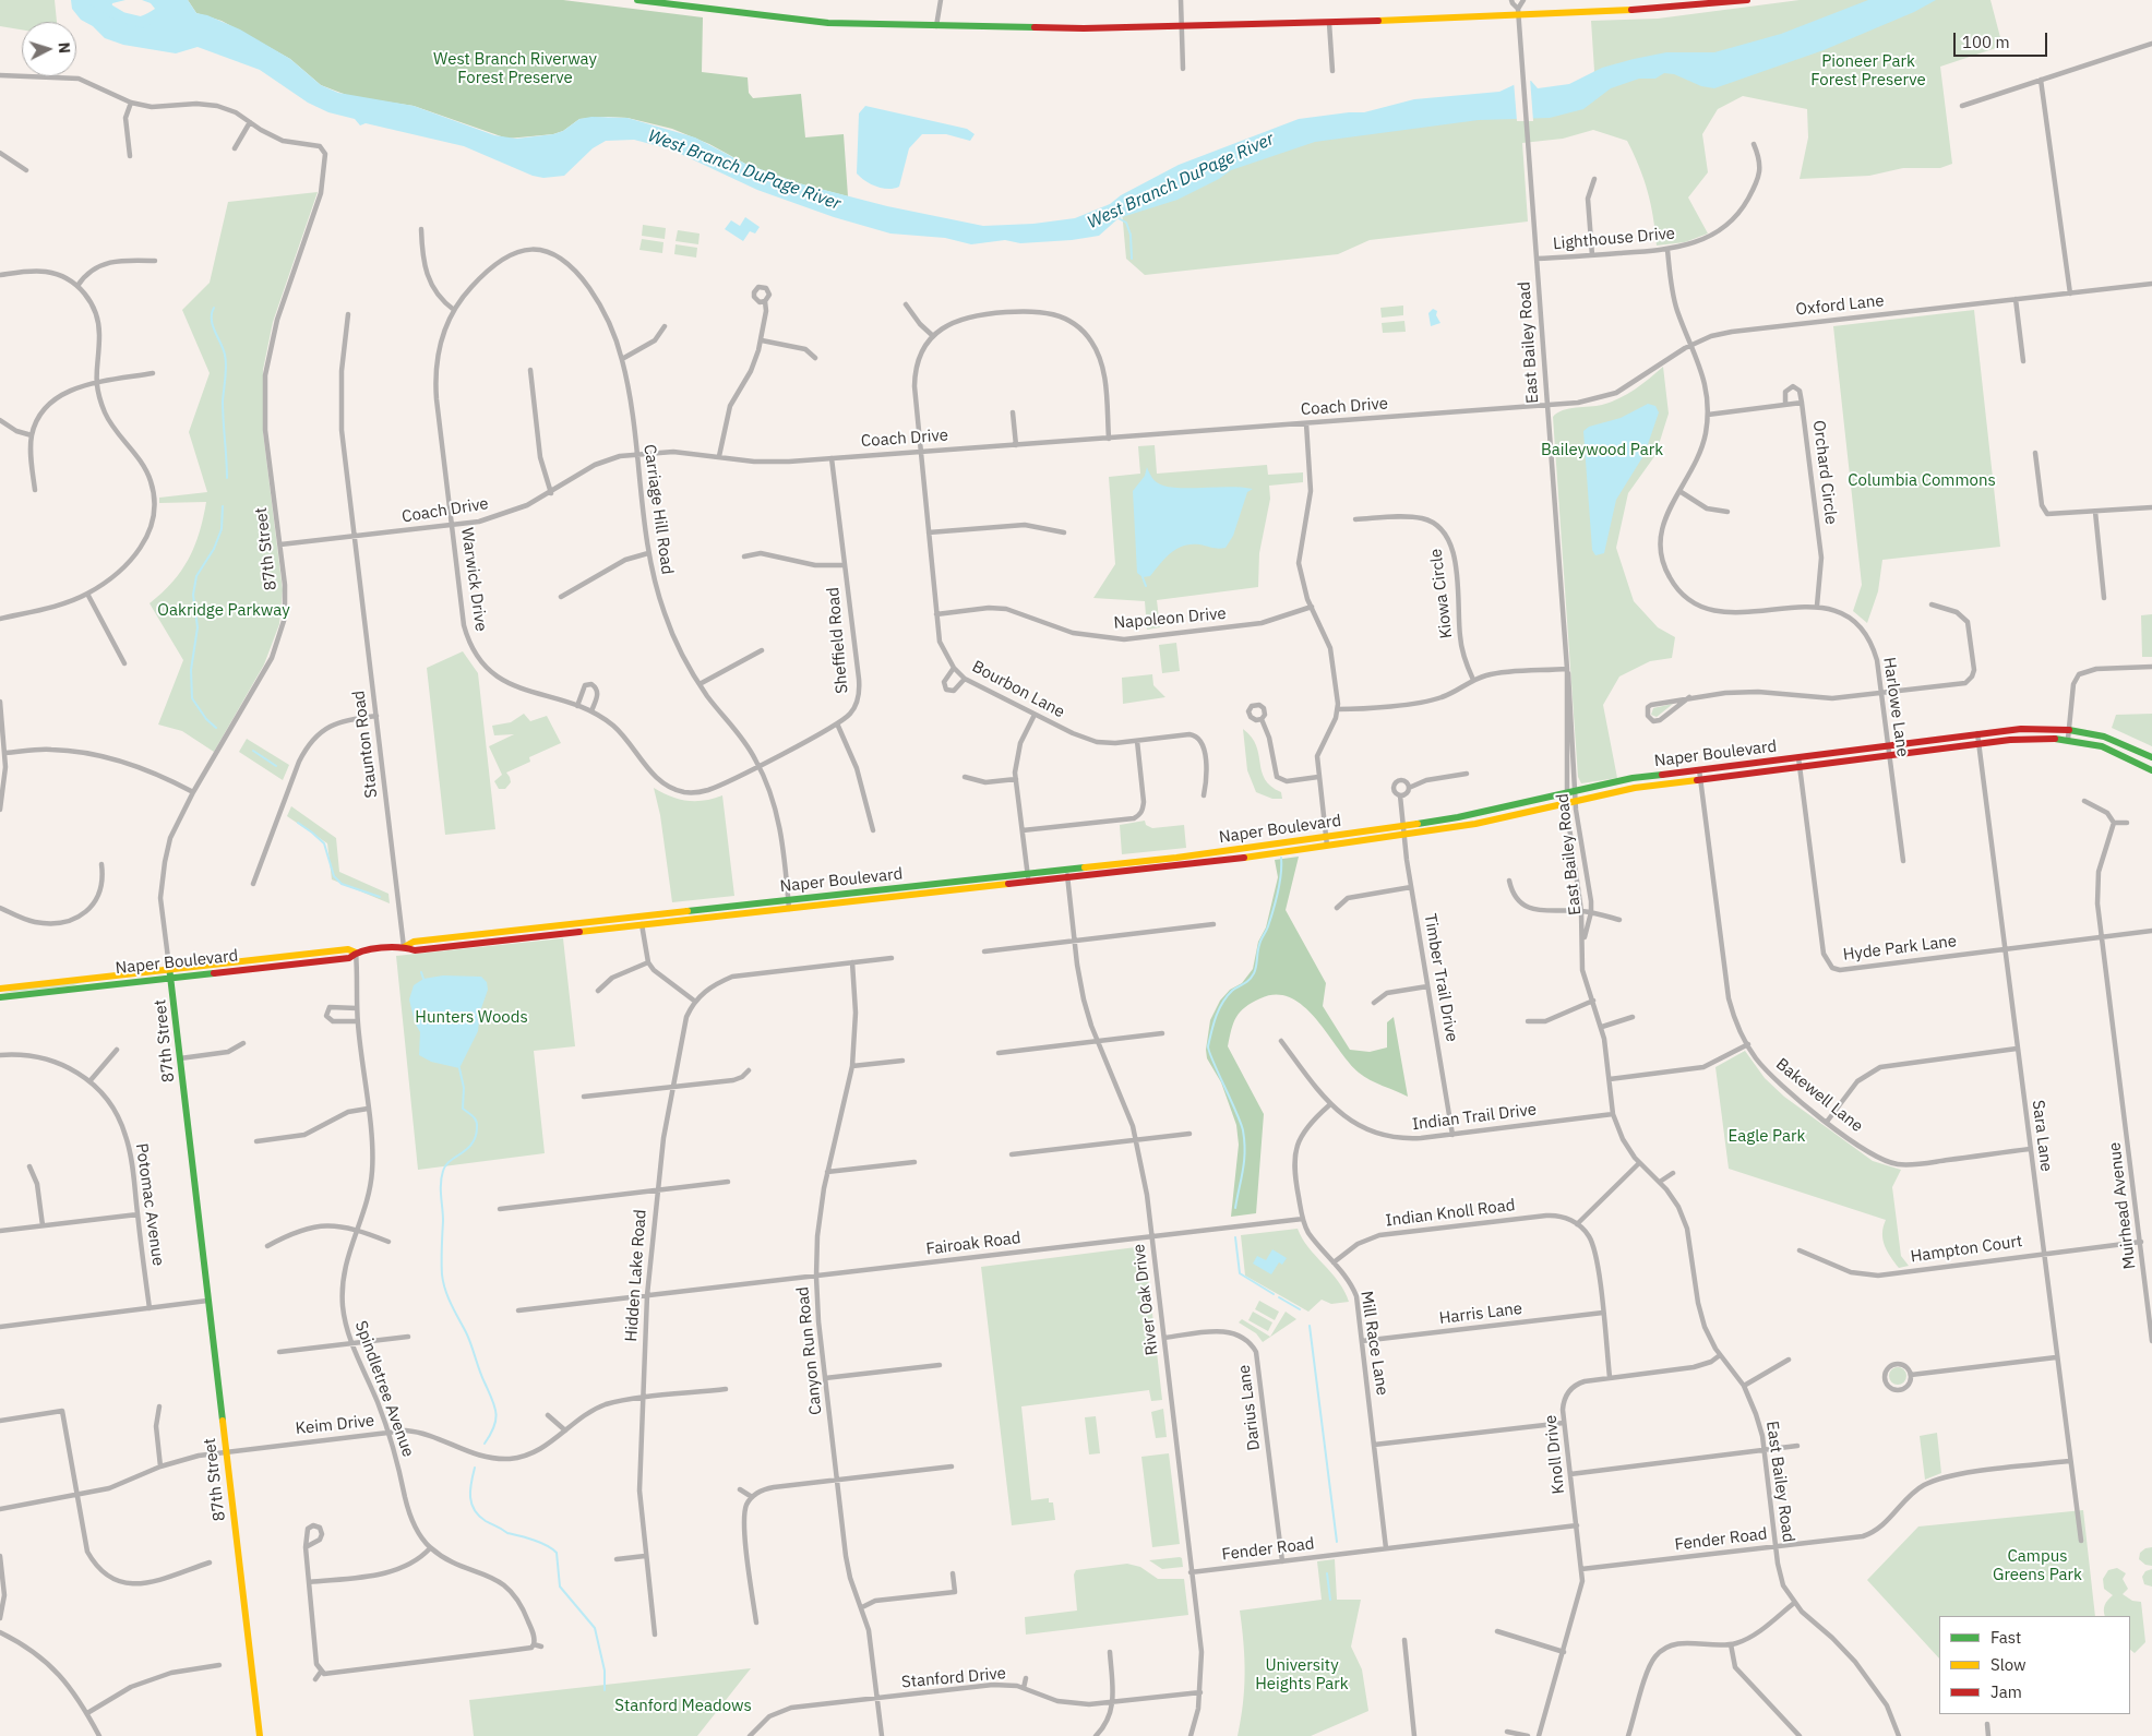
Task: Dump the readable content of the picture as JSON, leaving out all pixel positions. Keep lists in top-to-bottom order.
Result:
{
  "streets": {
    "main road": ["87th Street", "Naper Boulevard"],
    "street": [
      "Lighthouse Drive",
      "Oxford Lane",
      "East Bailey Road",
      "Coach Drive",
      "Orchard Circle",
      "Carriage Hill Road",
      "Warwick Drive",
      "Kiowa Circle",
      "Napoleon Drive",
      "Sheffield Road",
      "Bourbon Lane",
      "Harlowe Lane",
      "Staunton Road",
      "Hyde Park Lane",
      "Timber Trail Drive",
      "Bakewell Lane",
      "Indian Trail Drive",
      "Sara Lane",
      "Potomac Avenue",
      "Muirhead Avenue",
      "Indian Knoll Road",
      "Fairoak Road",
      "Hampton Court",
      "Hidden Lake Road",
      "River Oak Drive",
      "Harris Lane",
      "Mill Race Lane",
      "Canyon Run Road",
      "Spindletree Avenue",
      "Darius Lane",
      "Keim Drive",
      "Knoll Drive",
      "Fender Road",
      "Stanford Drive"
    ]
  },
  "crossings": [
    ["Lighthouse Drive", "East Bailey Road"],
    ["Lighthouse Drive", "Harlowe Lane"],
    ["Oxford Lane", "East Bailey Road"],
    ["Oxford Lane", "Coach Drive"],
    ["Oxford Lane", "Harlowe Lane"],
    ["East Bailey Road", "Coach Drive"],
    ["East Bailey Road", "Naper Boulevard"],
    ["East Bailey Road", "Indian Trail Drive"],
    ["East Bailey Road", "Knoll Drive"],
    ["East Bailey Road", "Fender Road"],
    ["Coach Drive", "Carriage Hill Road"],
    ["Coach Drive", "87th Street"],
    ["Coach Drive", "Warwick Drive"],
    ["Coach Drive", "Sheffield Road"],
    ["Coach Drive", "Bourbon Lane"],
    ["Coach Drive", "Staunton Road"],
    ["Orchard Circle", "Harlowe Lane"],
    ["Carriage Hill Road", "Warwick Drive"],
    ["Carriage Hill Road", "Sheffield Road"],
    ["Carriage Hill Road", "Naper Boulevard"],
    ["87th Street", "Naper Boulevard"],
    ["87th Street", "Keim Drive"],
    ["Warwick Drive", "Sheffield Road"],
    ["Napoleon Drive", "Bourbon Lane"],
    ["Harlowe Lane", "Naper Boulevard"],
    ["Staunton Road", "Naper Boulevard"],
    ["Naper Boulevard", "Hyde Park Lane"],
    ["Naper Boulevard", "Timber Trail Drive"],
    ["Naper Boulevard", "Bakewell Lane"],
    ["Naper Boulevard", "Sara Lane"],
    ["Naper Boulevard", "River Oak Drive"],
    ["Naper Boulevard", "Spindletree Avenue"],
    ["Hyde Park Lane", "Sara Lane"],
    ["Hyde Park Lane", "Muirhead Avenue"],
    ["Timber Trail Drive", "Indian Trail Drive"],
    ["Bakewell Lane", "Sara Lane"],
    ["Indian Trail Drive", "Mill Race Lane"],
    ["Sara Lane", "Hampton Court"],
    ["Sara Lane", "Fender Road"],
    ["Muirhead Avenue", "Hampton Court"],
    ["Indian Knoll Road", "Mill Race Lane"],
    ["Fairoak Road", "Hidden Lake Road"],
    ["Fairoak Road", "River Oak Drive"],
    ["Fairoak Road", "Mill Race Lane"],
    ["Fairoak Road", "Canyon Run Road"],
    ["Hidden Lake Road", "Keim Drive"],
    ["River Oak Drive", "Darius Lane"],
    ["River Oak Drive", "Fender Road"],
    ["River Oak Drive", "Stanford Drive"],
    ["Harris Lane", "Mill Race Lane"],
    ["Mill Race Lane", "Fender Road"],
    ["Canyon Run Road", "Stanford Drive"],
    ["Spindletree Avenue", "Keim Drive"],
    ["Darius Lane", "Fender Road"],
    ["Knoll Drive", "Fender Road"]
  ],
  "water": ["West Branch DuPage River"],
  "parks": [
    "West Branch Riverway Forest Preserve",
    "Pioneer Park Forest Preserve",
    "Baileywood Park",
    "Columbia Commons",
    "Oakridge Parkway",
    "Hunters Woods",
    "Eagle Park",
    "Campus Greens Park",
    "University Heights Park",
    "Stanford Meadows"
  ],
  "legend": ["Fast", "Slow", "Jam"],
  "scale_bar": "100 m",
  "north": "right"
}
